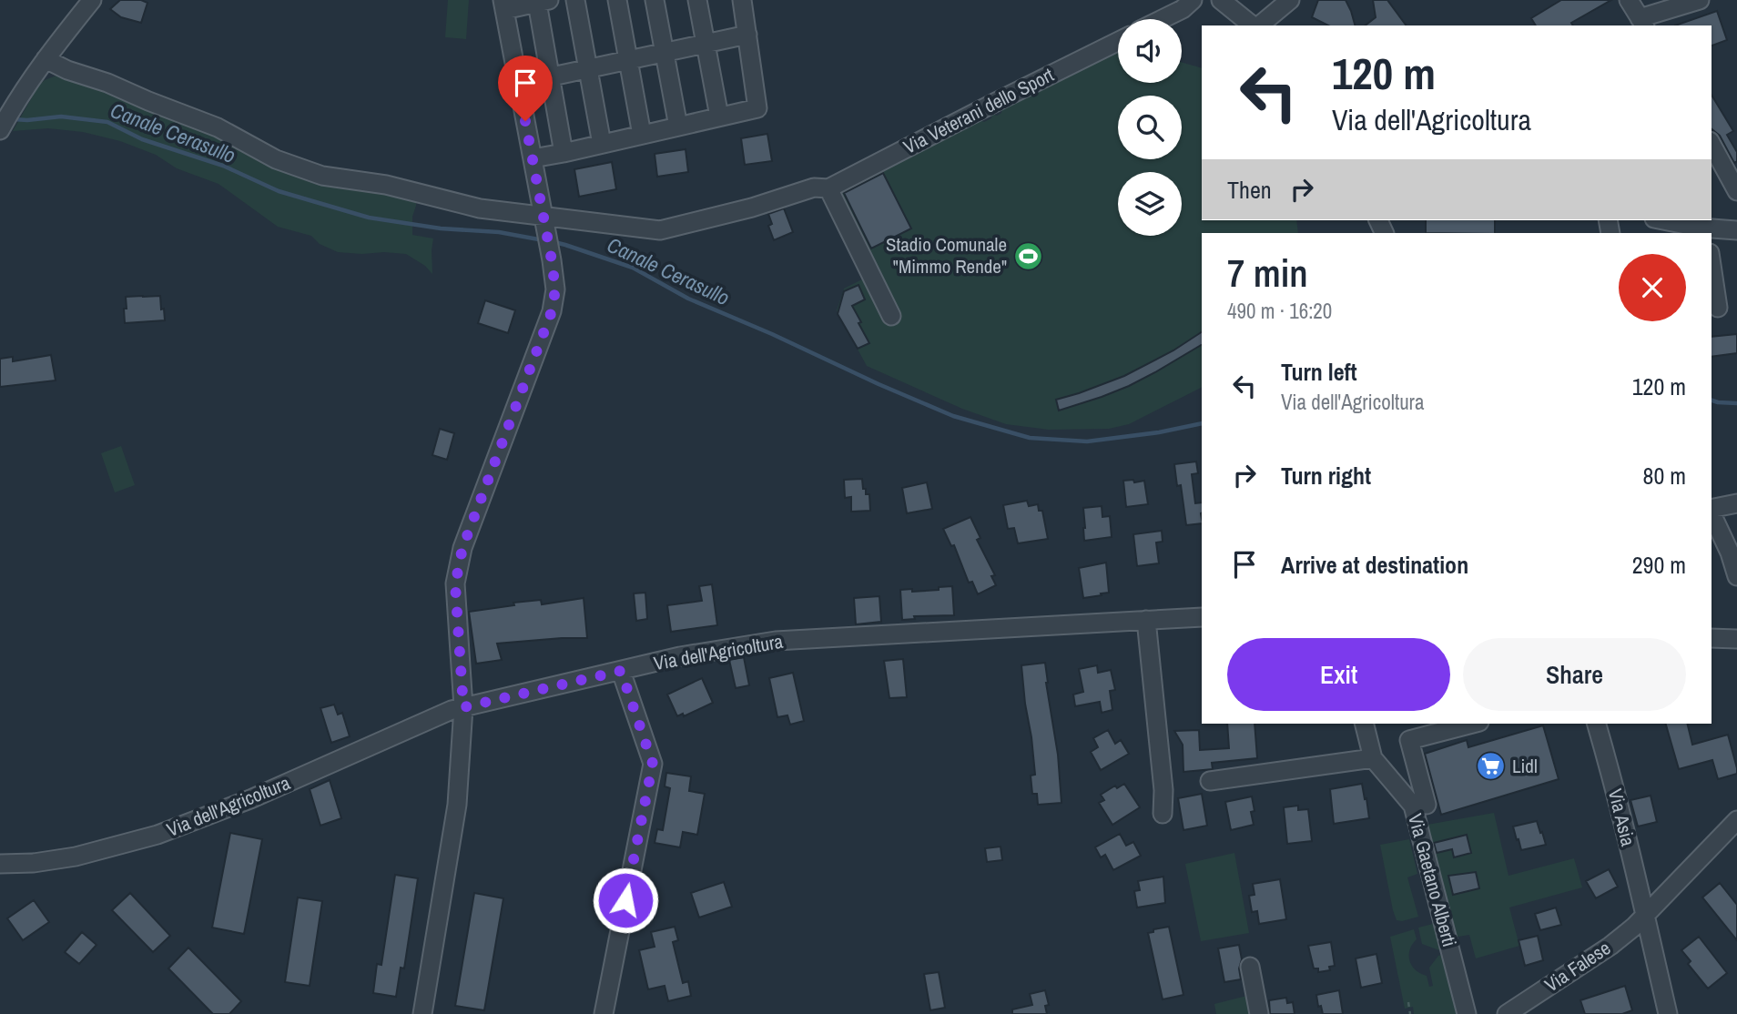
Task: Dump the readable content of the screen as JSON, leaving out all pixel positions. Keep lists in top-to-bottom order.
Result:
{
  "streets": {
    "street": [
      "Via Veterani dello Sport",
      "Via dell'Agricoltura",
      "Via Asia",
      "Via Gaetano Alberti",
      "Via Falese"
    ]
  },
  "crossings": [
    ["Via Asia", "Via Falese"]
  ],
  "water": ["Canale Cerasullo"],
  "places": {
    "sports": ["Stadio Comunale \"Mimmo Rende\""],
    "supermarket": ["Lidl"]
  },
  "page": {
    "turn": ["120 m", "Via dell'Agricoltura"],
    "then": "Then",
    "heading": ["7 min", "490 m · 16:20"],
    "list": [
      {
        "name": "Turn left",
        "note": "Via dell'Agricoltura",
        "value": "120 m"
      },
      {
        "name": "Turn right",
        "value": "80 m"
      },
      {
        "name": "Arrive at destination",
        "value": "290 m"
      }
    ],
    "buttons": ["Exit", "Share"]
  }
}
